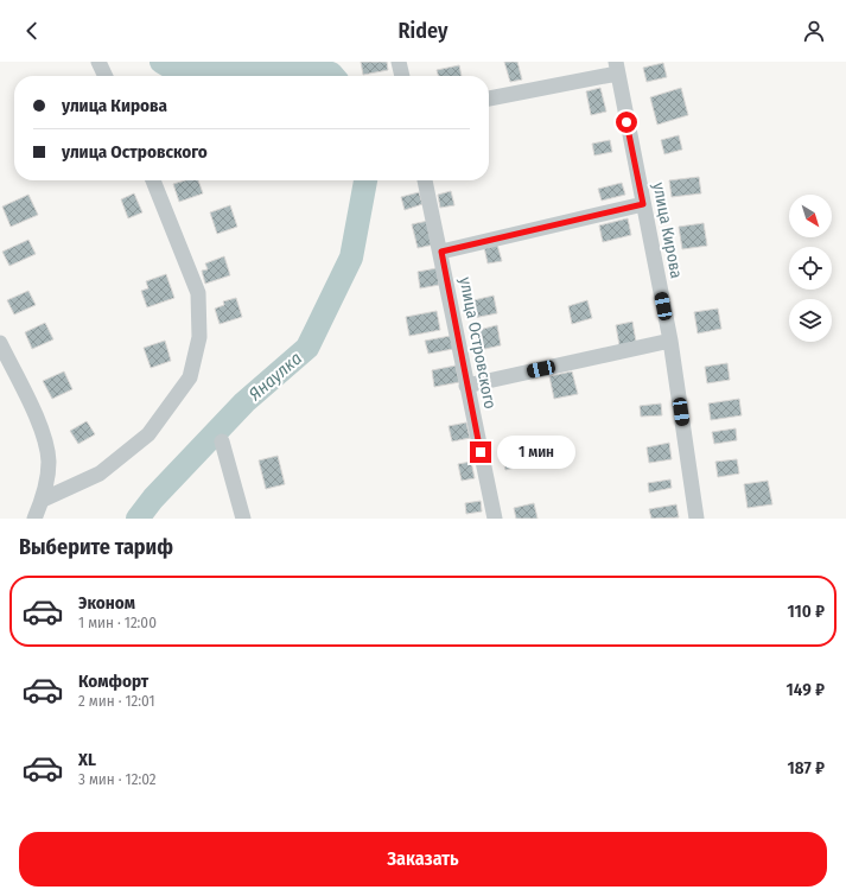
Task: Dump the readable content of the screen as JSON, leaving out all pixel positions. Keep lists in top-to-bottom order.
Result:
{
  "streets": {
    "street": ["улица Кирова", "улица Островского"]
  },
  "water": ["Янаулка"],
  "north": "bottom right",
  "page": {
    "header": "Ridey",
    "banner": ["улица Кирова", "улица Островского"],
    "bubble": "1 мин",
    "heading": "Выберите тариф",
    "list": [
      {
        "name": "Эконом",
        "note": "1 мин · 12:00",
        "value": "110 ₽"
      },
      {
        "name": "Комфорт",
        "note": "2 мин · 12:01",
        "value": "149 ₽"
      },
      {
        "name": "XL",
        "note": "3 мин · 12:02",
        "value": "187 ₽"
      }
    ],
    "buttons": "Заказать"
  }
}
